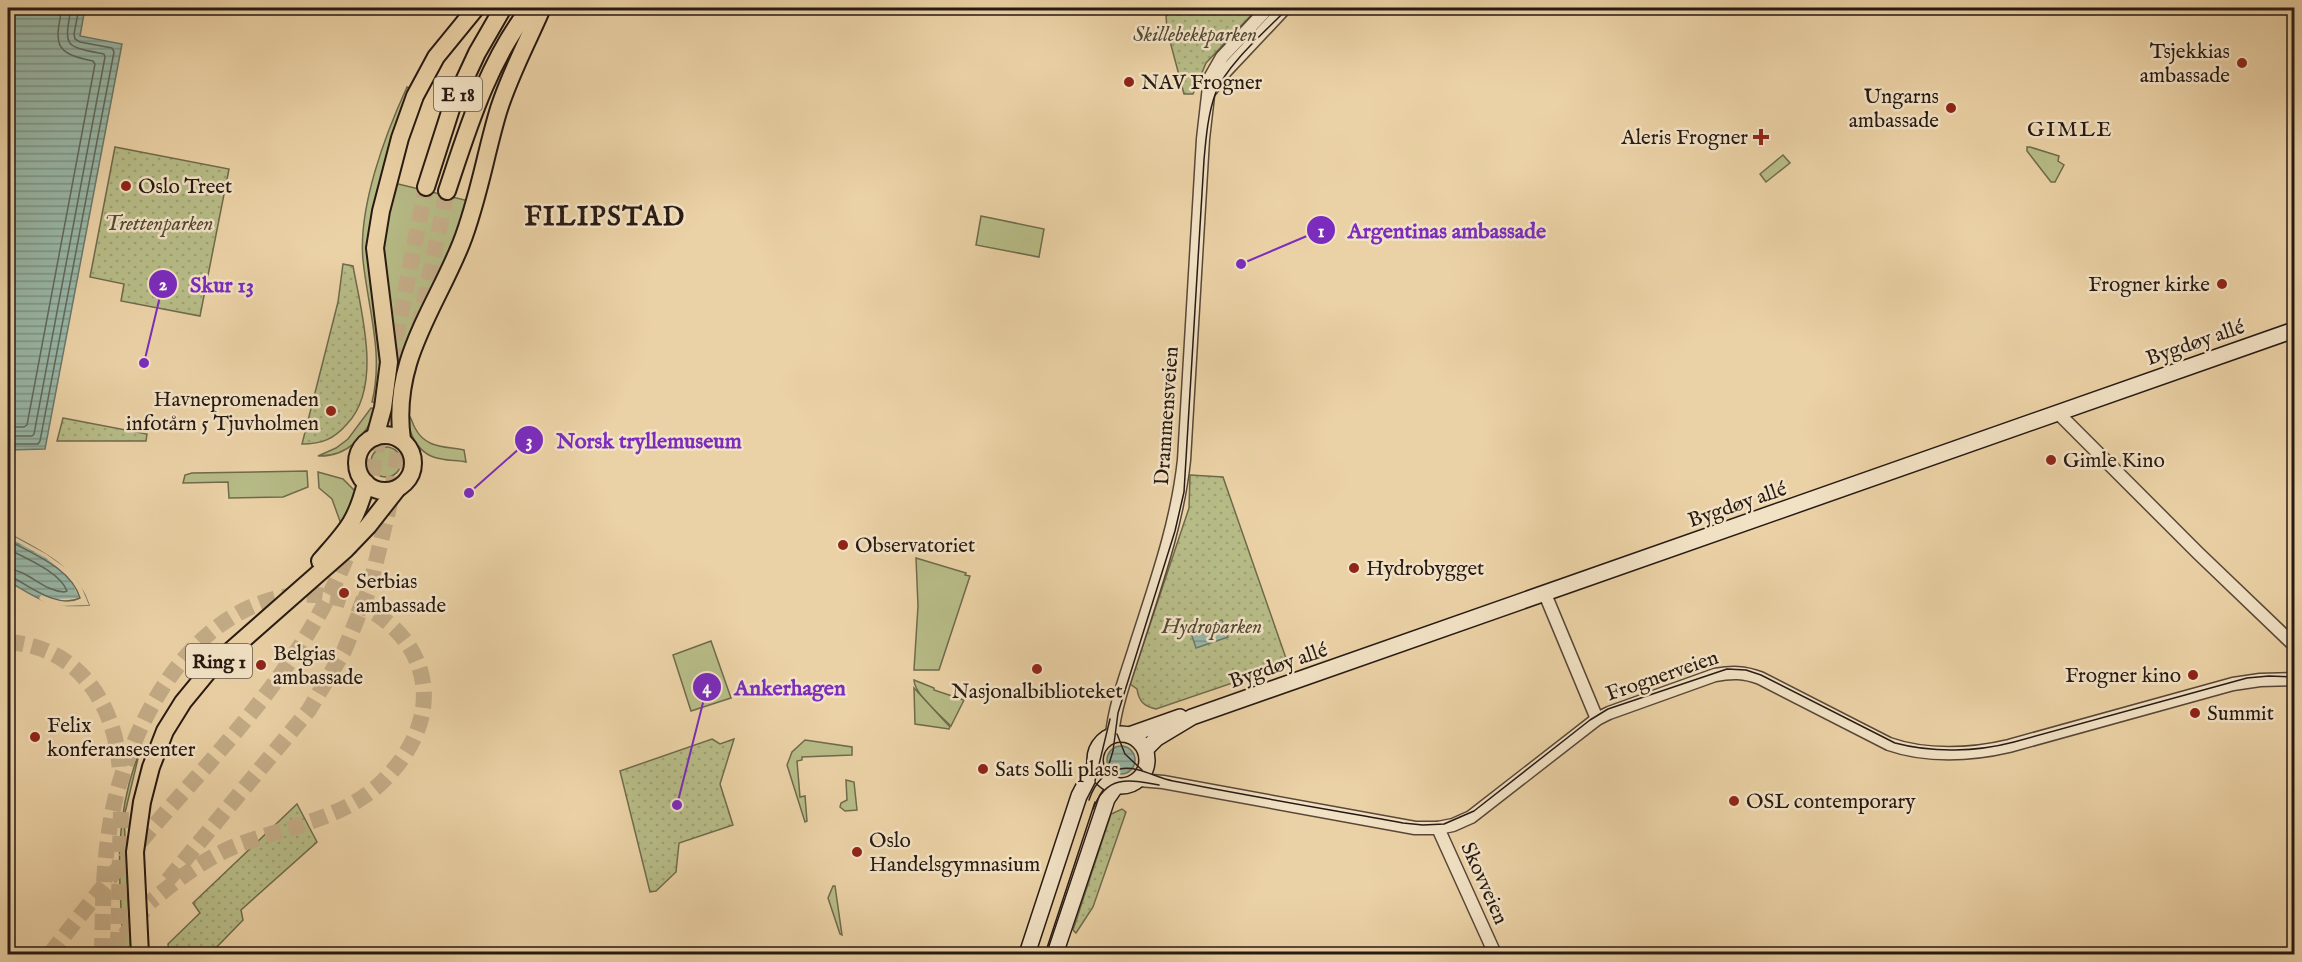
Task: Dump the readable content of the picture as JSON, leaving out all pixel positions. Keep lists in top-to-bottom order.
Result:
{
  "streets": {
    "highway": ["E 18", "Ring 1"],
    "main road": ["Bygdøy allé"],
    "street": ["Drammensveien", "Frognerveien", "Skovveien"]
  },
  "crossings": [
    ["Bygdøy allé", "Drammensveien"],
    ["Bygdøy allé", "Frognerveien"],
    ["Drammensveien", "Frognerveien"],
    ["Frognerveien", "Skovveien"]
  ],
  "districts": ["GIMLE", "FILIPSTAD"],
  "parks": ["Skillebekkparken", "Trettenparken", "Hydroparken"],
  "places": {
    "other": [
      "Tsjekkias ambassade",
      "NAV Frogner",
      "Ungarns ambassade",
      "Oslo Treet",
      "Argentinas ambassade",
      "Frogner kirke",
      "Skur 13",
      "Havnepromenaden infotårn 5 Tjuvholmen",
      "Gimle Kino",
      "Norsk tryllemuseum",
      "Observatoriet",
      "Hydrobygget",
      "Serbias ambassade",
      "Belgias ambassade",
      "Nasjonalbiblioteket",
      "Frogner kino",
      "Summit",
      "Felix konferansesenter",
      "Sats Solli plass",
      "OSL contemporary",
      "Ankerhagen",
      "Oslo Handelsgymnasium"
    ],
    "health": ["Aleris Frogner"]
  }
}
